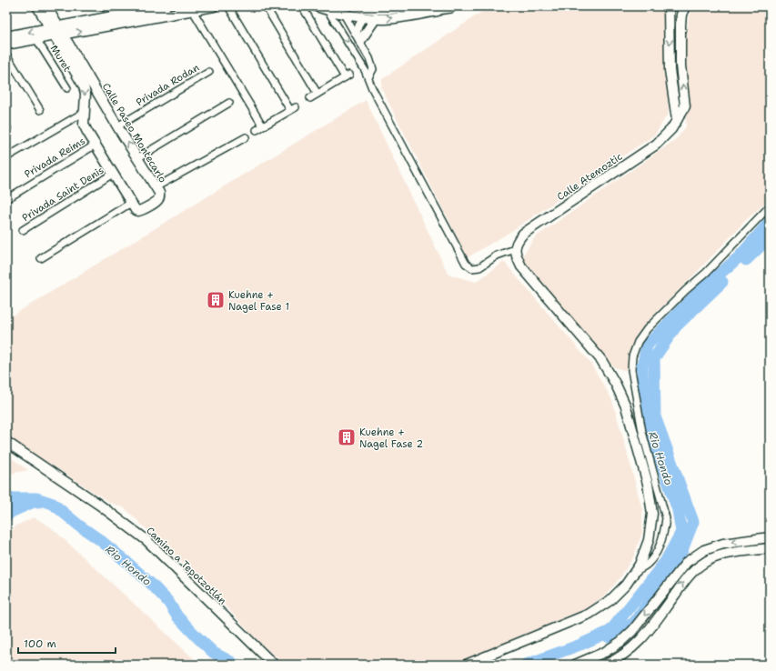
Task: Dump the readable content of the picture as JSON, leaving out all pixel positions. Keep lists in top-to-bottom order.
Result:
{
  "streets": {
    "main road": ["Calle Paseo Montecarlo", "Calle Atemoztic", "Camino a Tepotzotlán"],
    "street": [
      "Muret",
      "Privada Rodan",
      "Privada Reims",
      "Privada Saint Denis"
    ]
  },
  "crossings": [
    ["Privada Rodan", "Calle Paseo Montecarlo"],
    ["Calle Paseo Montecarlo", "Privada Reims"],
    ["Calle Paseo Montecarlo", "Privada Saint Denis"]
  ],
  "water": ["Rio Hondo"],
  "places": {
    "building": ["Kuehne + Nagel Fase 1", "Kuehne + Nagel Fase 2"]
  },
  "scale_bar": "100 m"
}
